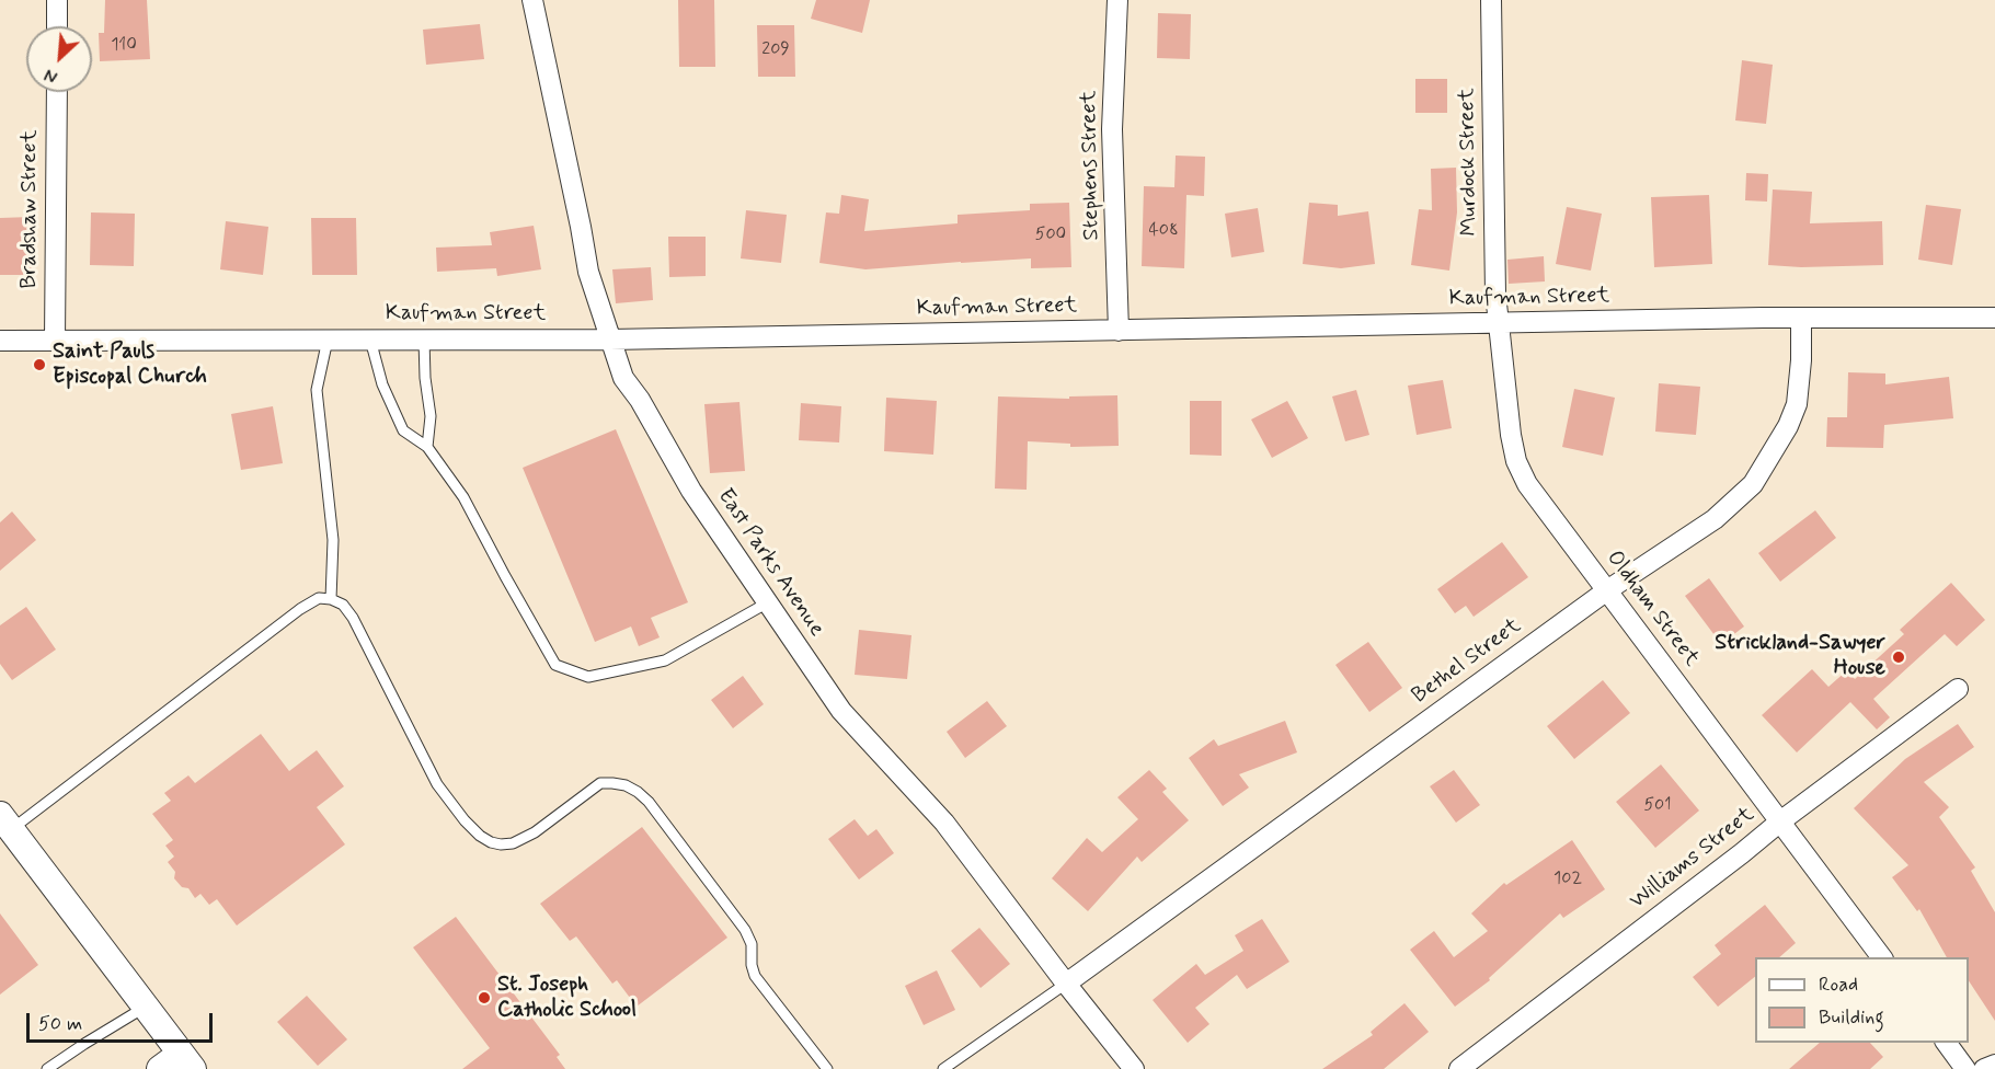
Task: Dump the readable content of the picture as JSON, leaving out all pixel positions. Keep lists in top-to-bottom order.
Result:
{
  "streets": {
    "street": [
      "Murdock Street",
      "Stephens Street",
      "Bradshaw Street",
      "Kaufman Street",
      "East Parks Avenue",
      "Oldham Street",
      "Bethel Street",
      "Williams Street"
    ]
  },
  "crossings": [
    ["Murdock Street", "Kaufman Street"],
    ["Murdock Street", "Oldham Street"],
    ["Stephens Street", "Kaufman Street"],
    ["Bradshaw Street", "Kaufman Street"],
    ["Kaufman Street", "East Parks Avenue"],
    ["Kaufman Street", "Oldham Street"],
    ["Kaufman Street", "Bethel Street"],
    ["East Parks Avenue", "Bethel Street"],
    ["Oldham Street", "Bethel Street"],
    ["Oldham Street", "Williams Street"]
  ],
  "places": ["Saint Pauls Episcopal Church", "Strickland-Sawyer House", "St. Joseph Catholic School"],
  "house_numbers": [
    "110",
    "209",
    "408",
    "500",
    "501",
    "102"
  ],
  "legend": ["Road", "Building"],
  "scale_bar": "50 m",
  "north": "bottom left"
}
